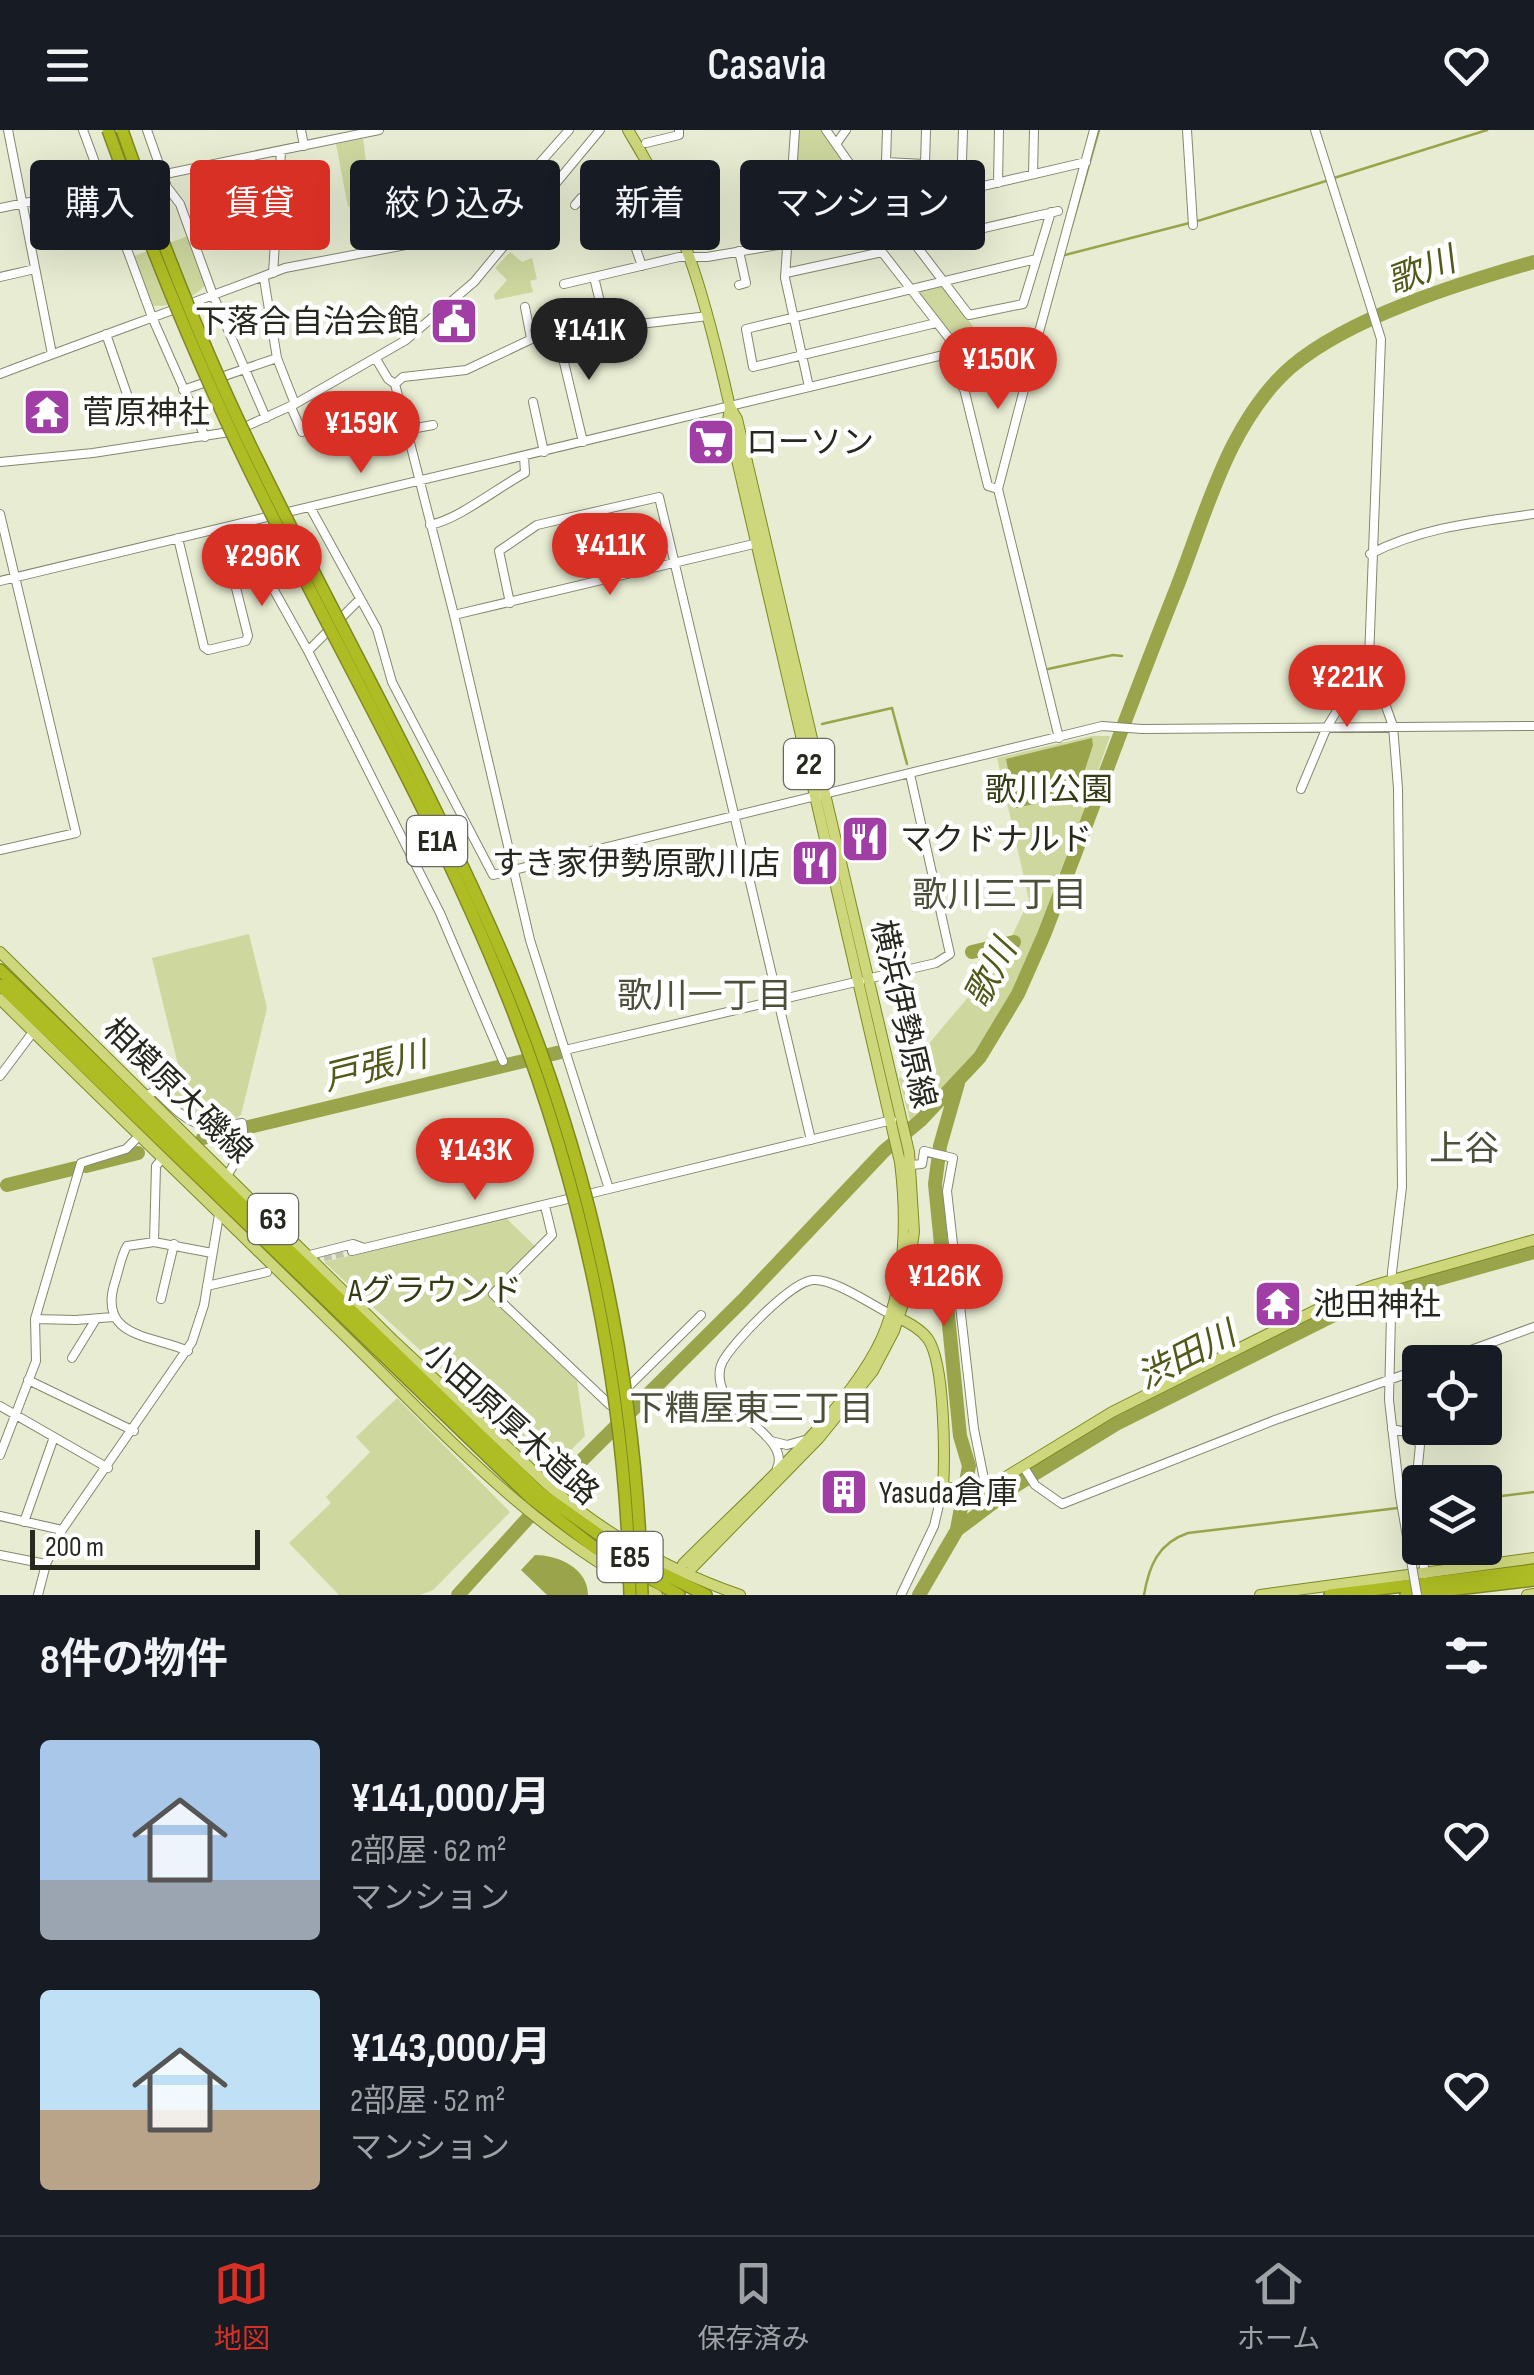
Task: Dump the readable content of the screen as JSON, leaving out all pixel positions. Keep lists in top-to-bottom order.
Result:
{
  "streets": {
    "highway": ["E1A", "小田原厚木道路", "E85"],
    "main road": [
      "22",
      "横浜伊勢原線",
      "相模原大磯線",
      "63"
    ]
  },
  "crossings": [
    ["相模原大磯線", "小田原厚木道路"]
  ],
  "districts": [
    "歌川三丁目",
    "歌川一丁目",
    "上谷",
    "下糟屋東三丁目"
  ],
  "water": ["歌川", "戸張川", "渋田川"],
  "parks": ["歌川公園", "Aグラウンド"],
  "places": {
    "public building": ["下落合自治会館"],
    "temple": ["菅原神社", "池田神社"],
    "supermarket": ["ローソン"],
    "restaurant": ["マクドナルド", "すき家伊勢原歌川店"],
    "building": ["Yasuda倉庫"]
  },
  "scale_bar": "200 m",
  "page": {
    "header": "Casavia",
    "chip": [
      "購入",
      "賃貸",
      "絞り込み",
      "新着",
      "マンション"
    ],
    "price": [
      "¥141K",
      "¥150K",
      "¥159K",
      "¥411K",
      "¥296K",
      "¥221K",
      "¥143K",
      "¥126K"
    ],
    "scale": "200 m",
    "heading": "8件の物件",
    "list": [
      {
        "name": "¥141,000/月",
        "note": "2部屋 · 62 m² · マンション"
      },
      {
        "name": "¥143,000/月",
        "note": "2部屋 · 52 m² · マンション"
      }
    ],
    "tabs": ["地図", "保存済み", "ホーム"]
  }
}
